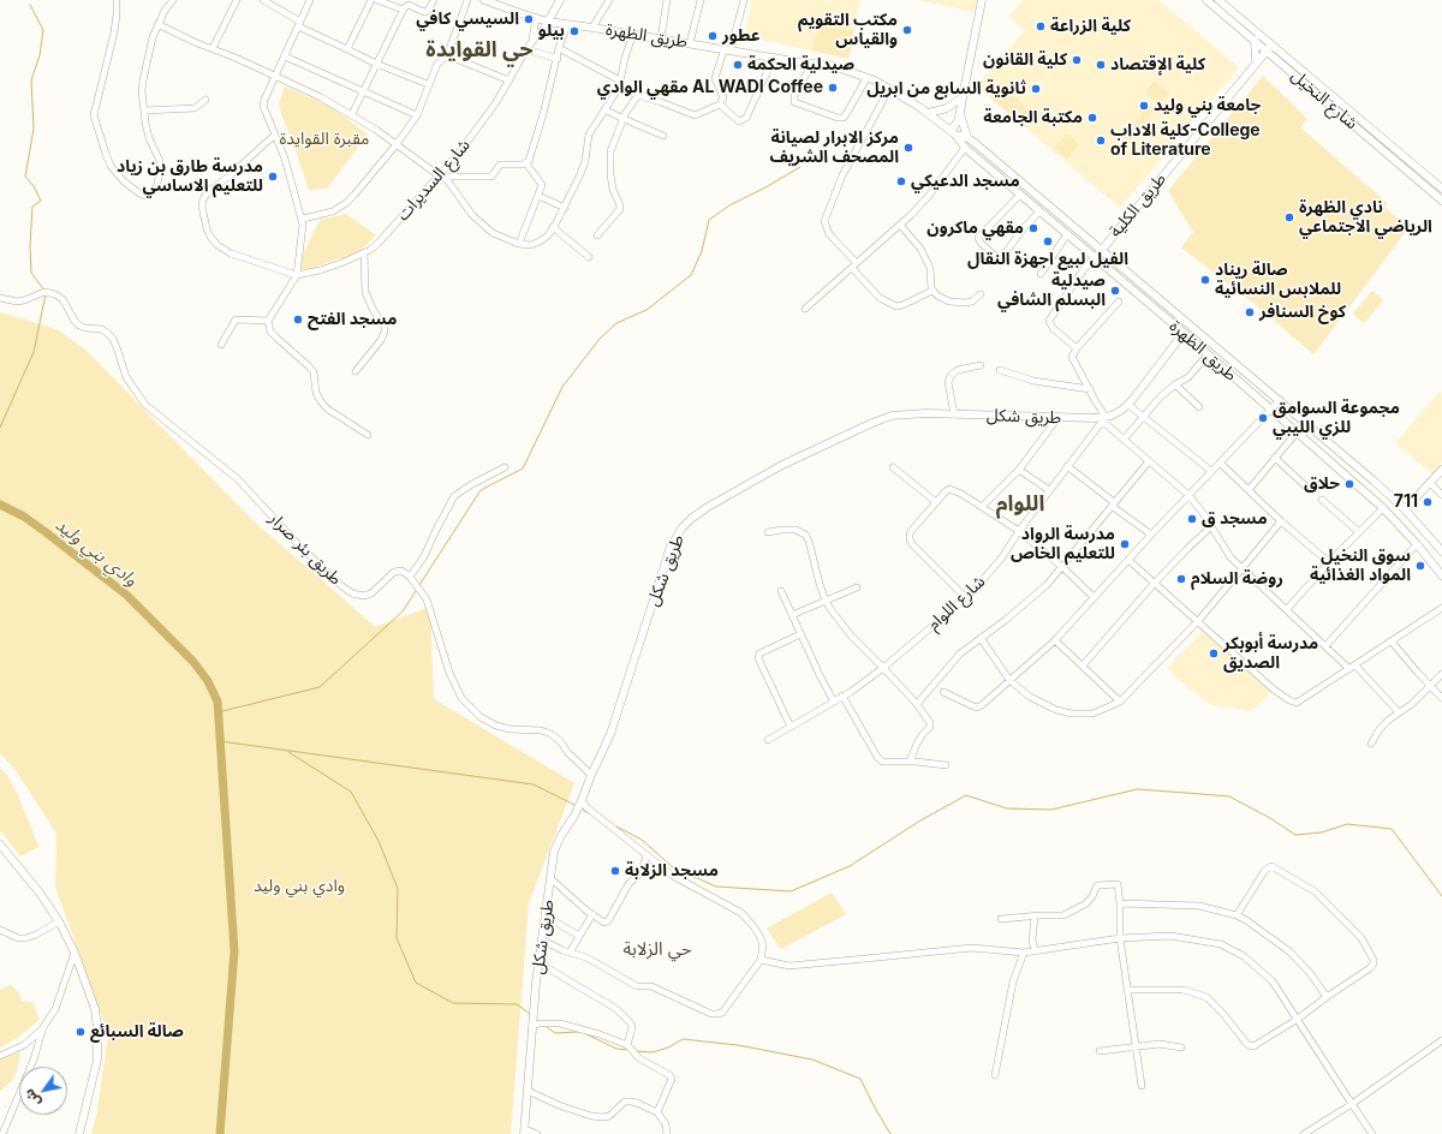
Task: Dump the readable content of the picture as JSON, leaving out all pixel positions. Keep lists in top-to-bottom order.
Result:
{
  "streets": {
    "main road": [
      "طريق الظهرة",
      "شارع النخيل",
      "طريق الكلية",
      "طريق شكل"
    ],
    "street": ["شارع السديرات", "طريق بئر صرار", "شارع اللوام"]
  },
  "crossings": [
    ["طريق الظهرة", "شارع السديرات"],
    ["طريق الظهرة", "طريق الكلية"],
    ["طريق الظهرة", "طريق شكل"],
    ["شارع النخيل", "طريق الكلية"],
    ["طريق شكل", "شارع اللوام"]
  ],
  "districts": ["حي القوايدة", "اللوام", "حي الزلابة"],
  "water": ["وادي بني وليد"],
  "parks": ["مقبرة القوايدة", "وادي بني وليد"],
  "places": [
    "السيسي كافي",
    "كلية الزراعة",
    "مكتب التقويم والقياس",
    "بيلو",
    "عطور",
    "كلية القانون",
    "صيدلية الحكمة",
    "كلية الإقتصاد",
    "مقهي الوادي AL WADI Coffee",
    "ثانوية السابع من ابريل",
    "جامعة بني وليد",
    "مكتبة الجامعة",
    "كلية الاداب-College of Literature",
    "مركز الابرار لصيانة المصحف الشريف",
    "مدرسة طارق بن زياد للتعليم الاساسي",
    "مسجد الدعيكي",
    "نادي الظهرة الرياضي الاجتماعي",
    "مقهي ماكرون",
    "الفيل لبيع اجهزة النقال",
    "صالة ريناد للملابس النسائية",
    "صيدلية البسلم الشافي",
    "كوخ السنافر",
    "مسجد الفتح",
    "مجموعة السوامق للزي الليبي",
    "حلاق",
    "711",
    "مسجد ق",
    "مدرسة الرواد للتعليم الخاص",
    "سوق النخيل المواد الغذائية",
    "روضة السلام",
    "مدرسة أبوبكر الصديق",
    "مسجد الزلابة",
    "صالة السبائع"
  ],
  "north": "bottom left"
}
